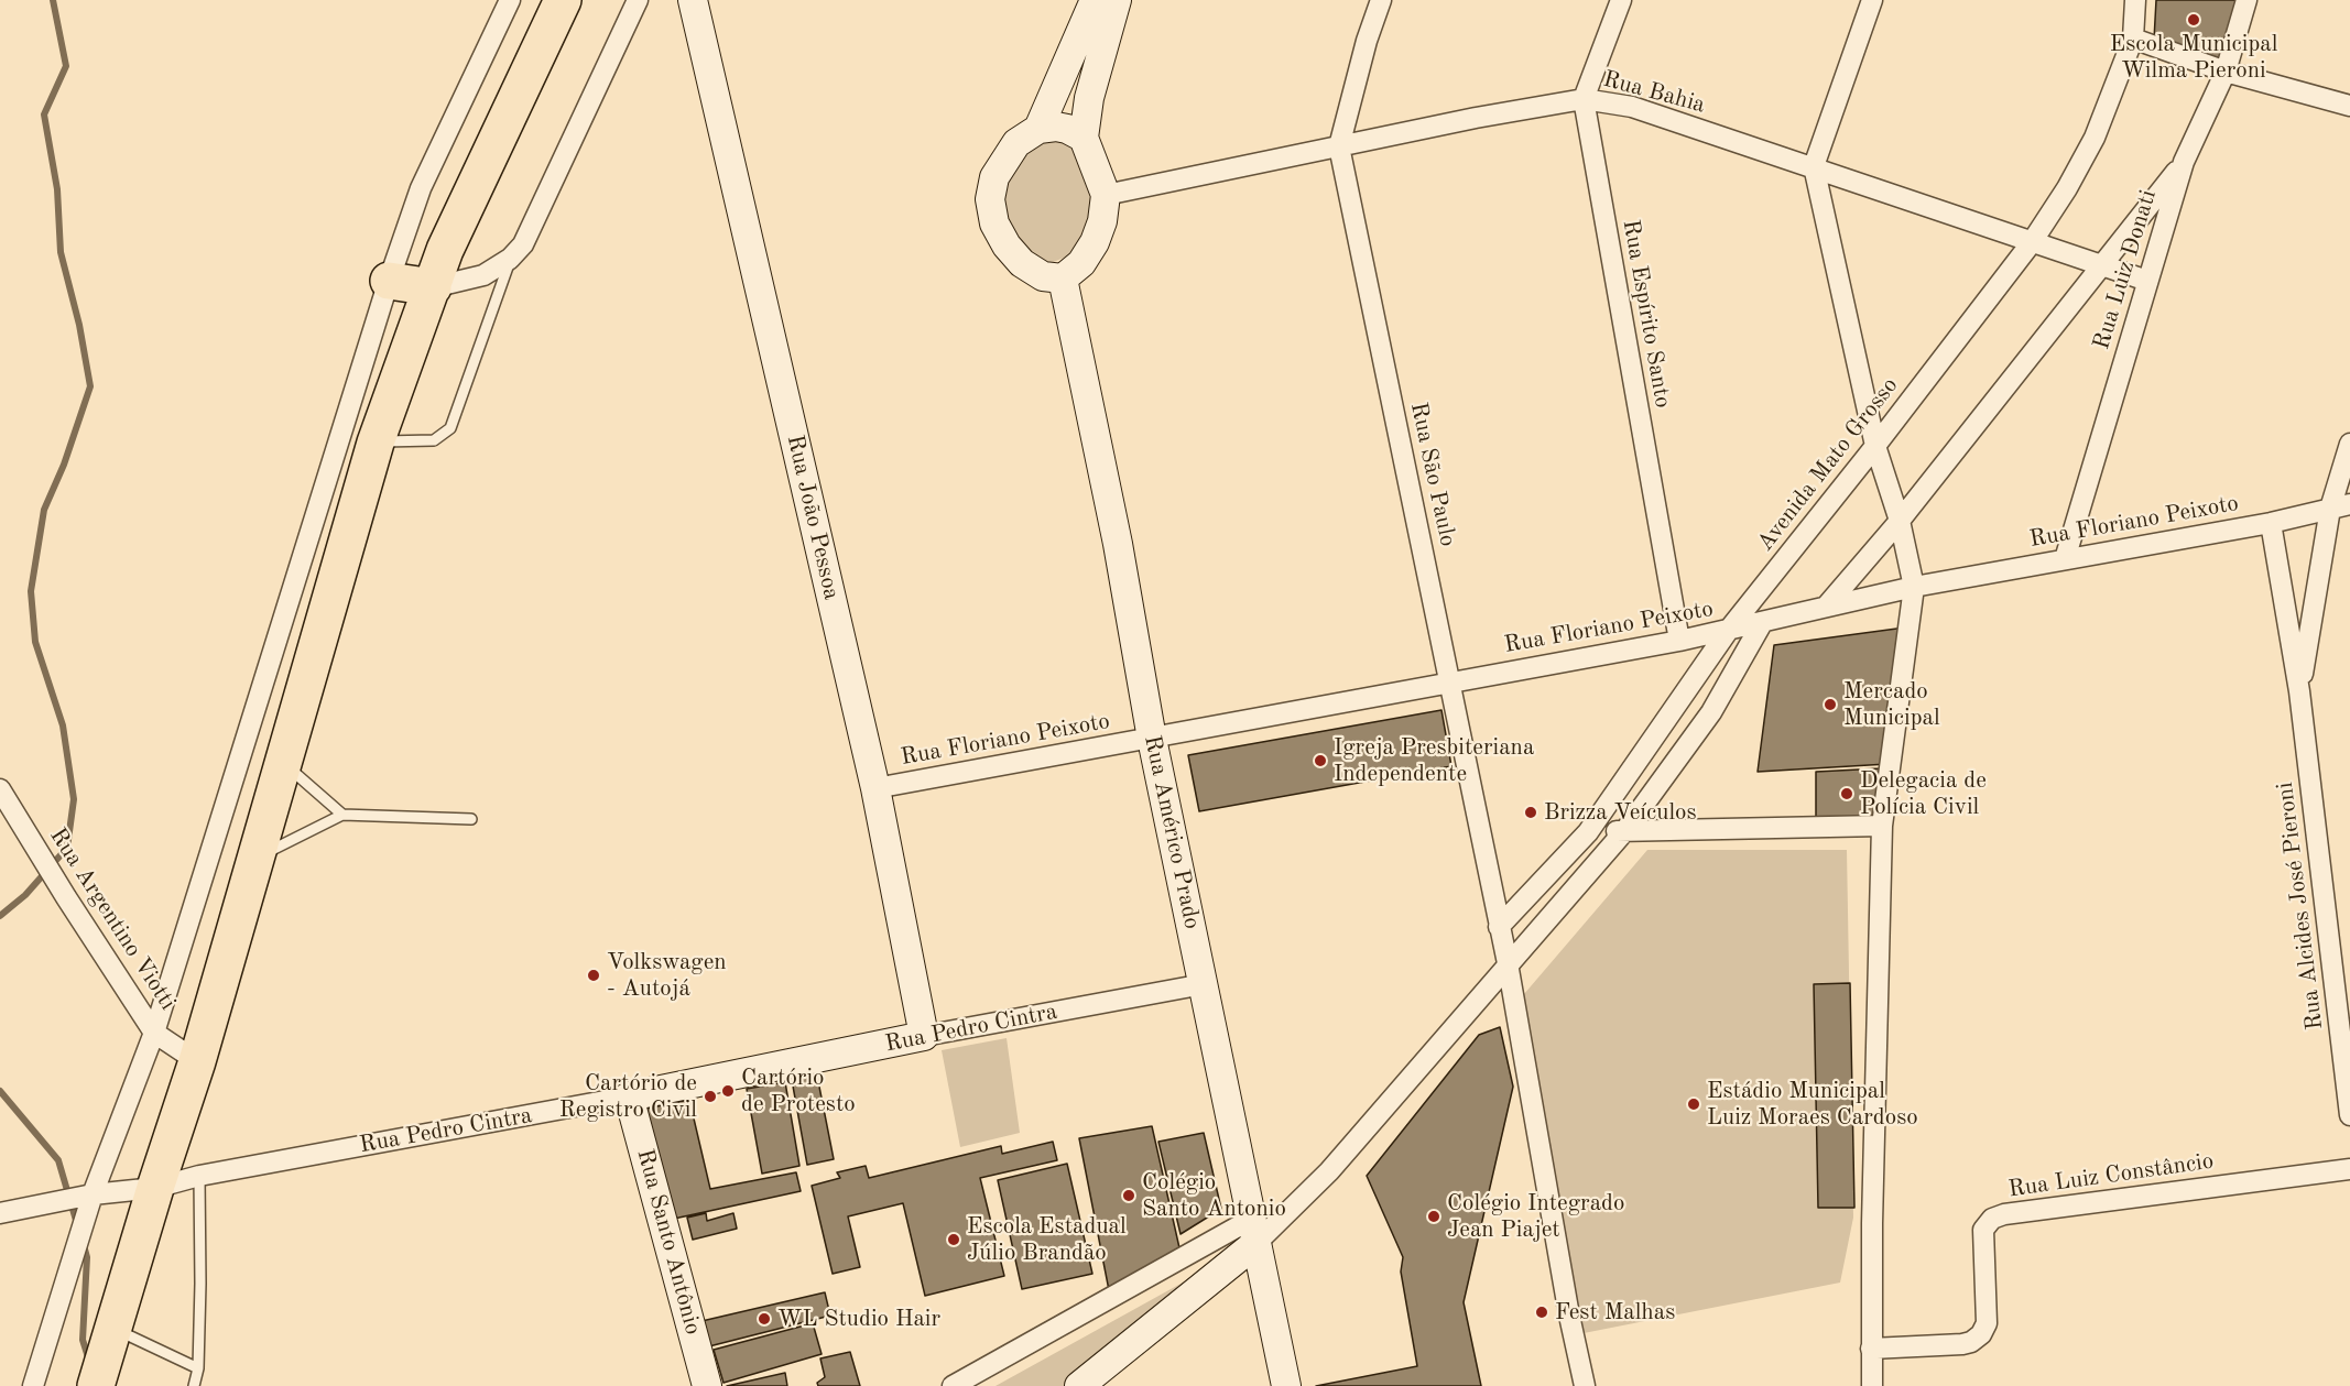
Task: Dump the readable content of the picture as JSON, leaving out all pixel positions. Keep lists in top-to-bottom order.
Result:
{
  "streets": {
    "street": [
      "Rua Bahia",
      "Rua Luiz Donati",
      "Rua Espírito Santo",
      "Avenida Mato Grosso",
      "Rua São Paulo",
      "Rua João Pessoa",
      "Rua Floriano Peixoto",
      "Rua Américo Prado",
      "Rua Alcides José Pieroni",
      "Rua Argentino Viotti",
      "Rua Pedro Cintra",
      "Rua Luiz Constâncio",
      "Rua Santo Antônio"
    ]
  },
  "crossings": [
    ["Rua Bahia", "Rua Luiz Donati"],
    ["Rua Bahia", "Rua Espírito Santo"],
    ["Rua Bahia", "Avenida Mato Grosso"],
    ["Rua Bahia", "Rua São Paulo"],
    ["Rua Bahia", "Rua Américo Prado"],
    ["Rua Luiz Donati", "Rua Floriano Peixoto"],
    ["Rua Espírito Santo", "Rua Floriano Peixoto"],
    ["Avenida Mato Grosso", "Rua São Paulo"],
    ["Avenida Mato Grosso", "Rua Floriano Peixoto"],
    ["Rua São Paulo", "Rua Floriano Peixoto"],
    ["Rua João Pessoa", "Rua Floriano Peixoto"],
    ["Rua João Pessoa", "Rua Pedro Cintra"],
    ["Rua Floriano Peixoto", "Rua Américo Prado"],
    ["Rua Floriano Peixoto", "Rua Alcides José Pieroni"],
    ["Rua Américo Prado", "Rua Pedro Cintra"],
    ["Rua Pedro Cintra", "Rua Santo Antônio"]
  ],
  "places": [
    "Escola Municipal Wilma Pieroni",
    "Mercado Municipal",
    "Igreja Presbiteriana Independente",
    "Delegacia de Polícia Civil",
    "Brizza Veículos",
    "Volkswagen - Autojá",
    "Cartório de Protesto",
    "Cartório de Registro Civil",
    "Estádio Municipal Luiz Moraes Cardoso",
    "Colégio Santo Antonio",
    "Colégio Integrado Jean Piajet",
    "Escola Estadual Júlio Brandão",
    "Fest Malhas",
    "WL Studio Hair"
  ]
}
